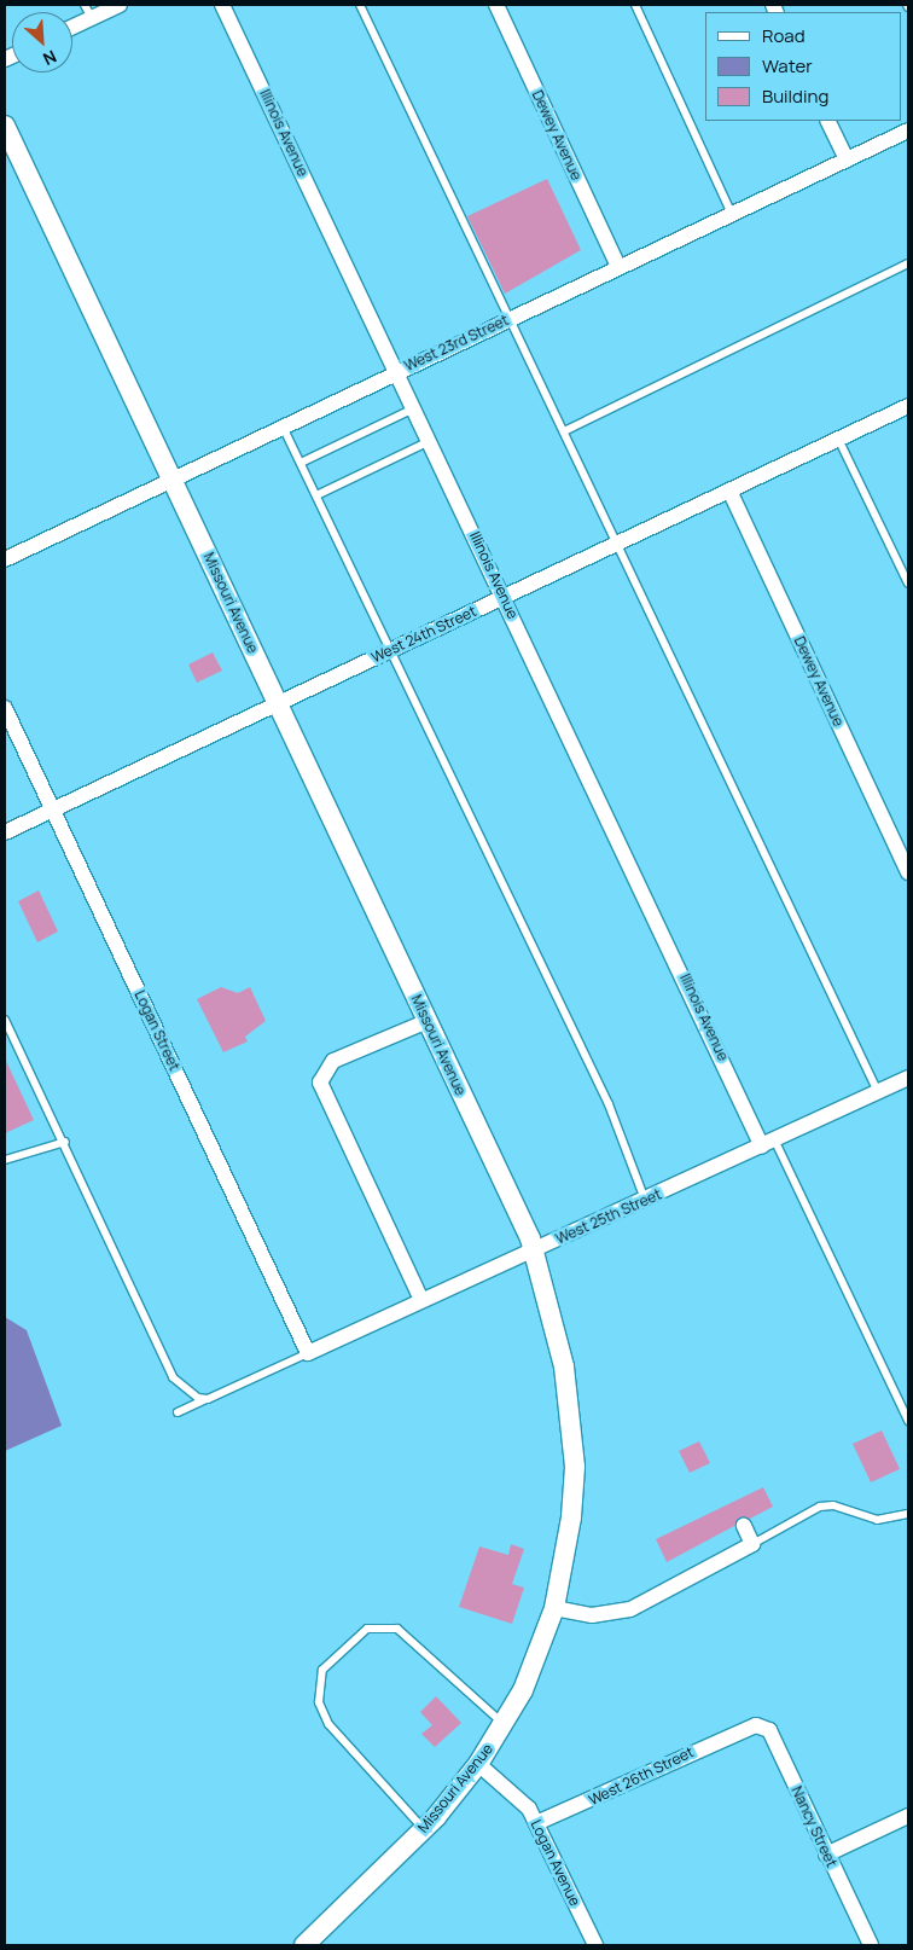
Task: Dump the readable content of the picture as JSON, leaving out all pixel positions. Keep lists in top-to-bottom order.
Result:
{
  "streets": {
    "street": [
      "Illinois Avenue",
      "Dewey Avenue",
      "West 23rd Street",
      "Missouri Avenue",
      "West 24th Street",
      "Logan Street",
      "West 25th Street",
      "West 26th Street",
      "Nancy Street",
      "Logan Avenue"
    ]
  },
  "crossings": [
    ["Illinois Avenue", "West 23rd Street"],
    ["Illinois Avenue", "West 24th Street"],
    ["Illinois Avenue", "West 25th Street"],
    ["Dewey Avenue", "West 23rd Street"],
    ["Dewey Avenue", "West 24th Street"],
    ["West 23rd Street", "Missouri Avenue"],
    ["Missouri Avenue", "West 24th Street"],
    ["Missouri Avenue", "West 25th Street"],
    ["Missouri Avenue", "Logan Avenue"],
    ["West 24th Street", "Logan Street"],
    ["Logan Street", "West 25th Street"],
    ["West 26th Street", "Nancy Street"],
    ["West 26th Street", "Logan Avenue"]
  ],
  "legend": ["Road", "Water", "Building"],
  "north": "bottom right"
}
